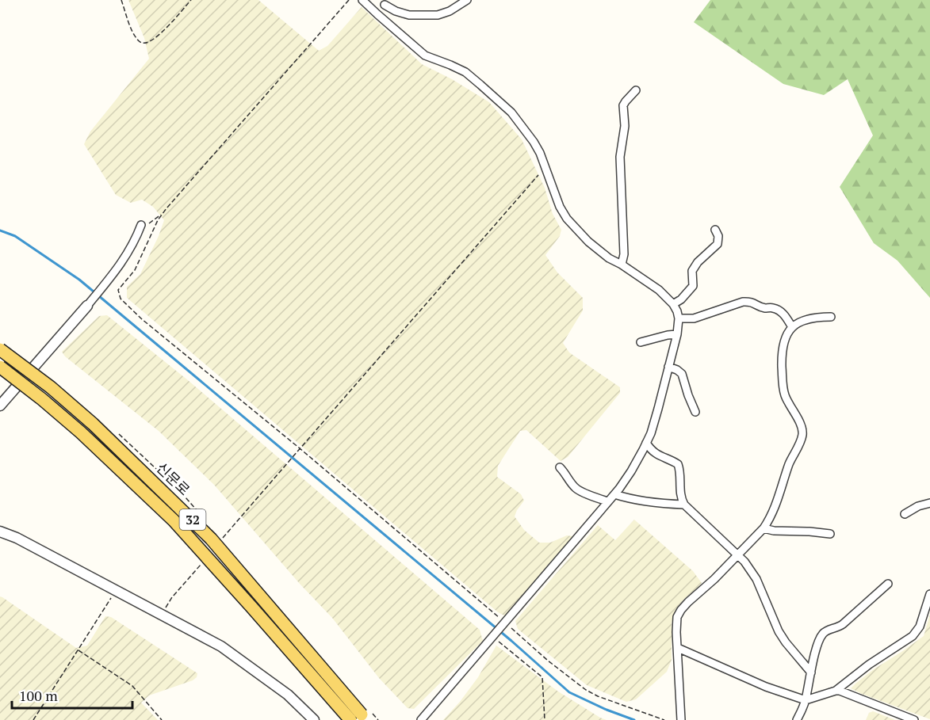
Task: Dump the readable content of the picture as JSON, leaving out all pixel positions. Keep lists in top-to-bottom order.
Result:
{
  "streets": {
    "main road": ["신문로", "32"]
  },
  "scale_bar": "100 m"
}
